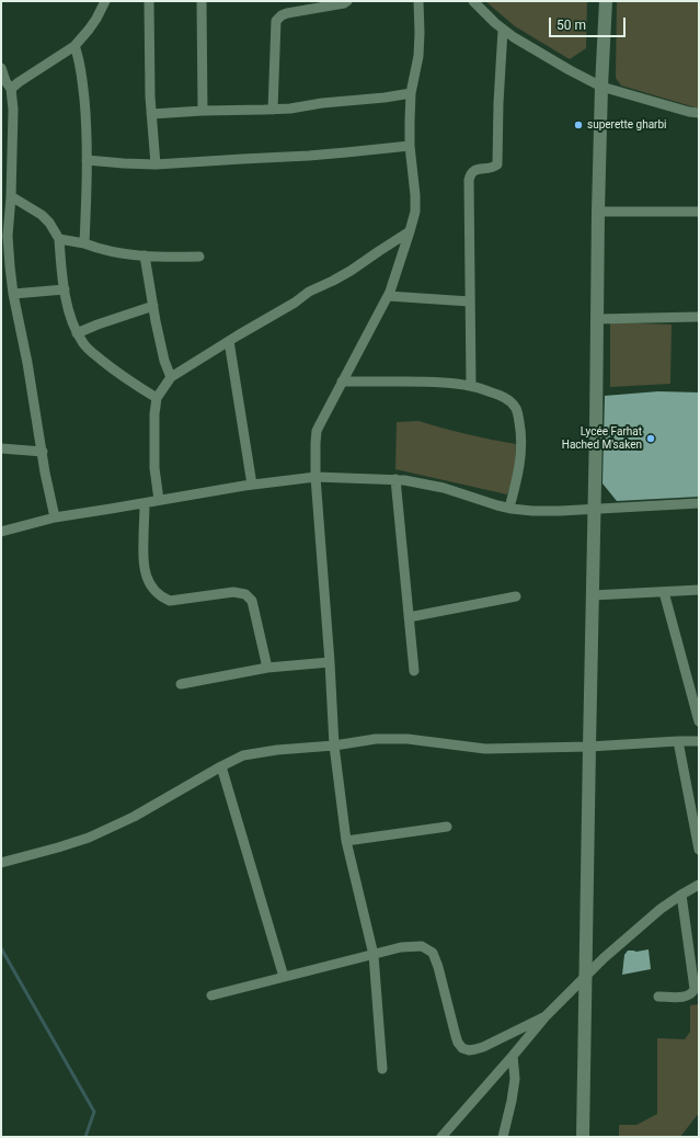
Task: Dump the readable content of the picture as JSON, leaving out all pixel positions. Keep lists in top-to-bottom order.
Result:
{
  "places": ["superette gharbi", "Lycée Farhat Hached M'saken"],
  "scale_bar": "50 m"
}
